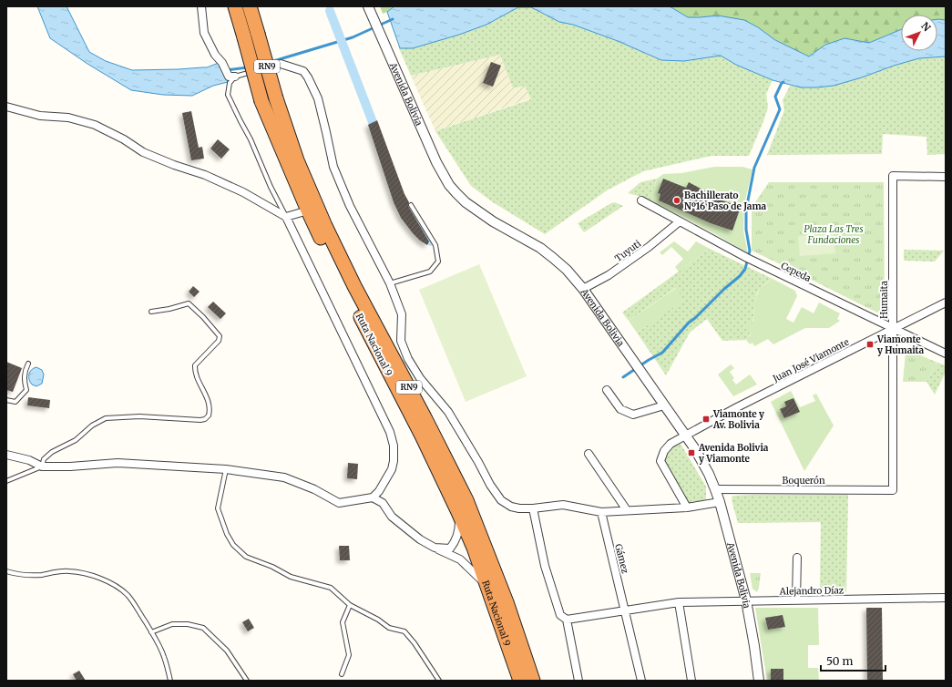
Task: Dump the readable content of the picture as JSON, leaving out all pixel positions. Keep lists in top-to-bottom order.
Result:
{
  "streets": {
    "highway": ["RN9", "Ruta Nacional 9"],
    "street": [
      "Avenida Bolivia",
      "Tuyuti",
      "Cepeda",
      "Humaita",
      "Juan José Viamonte",
      "Boquerón",
      "Gámez",
      "Alejandro Díaz"
    ]
  },
  "crossings": [
    ["Avenida Bolivia", "Tuyuti"],
    ["Avenida Bolivia", "Juan José Viamonte"],
    ["Avenida Bolivia", "Boquerón"],
    ["Avenida Bolivia", "Alejandro Díaz"],
    ["Tuyuti", "Cepeda"],
    ["Cepeda", "Humaita"],
    ["Cepeda", "Juan José Viamonte"],
    ["Humaita", "Juan José Viamonte"],
    ["Humaita", "Boquerón"],
    ["Gámez", "Alejandro Díaz"]
  ],
  "parks": ["Plaza Las Tres Fundaciones"],
  "places": {
    "other": ["Bachillerato Nº16 Paso de Jama"],
    "transit": ["Viamonte y Humaita", "Viamonte y Av. Bolivia", "Avenida Bolivia y Viamonte"]
  },
  "scale_bar": "50 m",
  "north": "top right"
}
